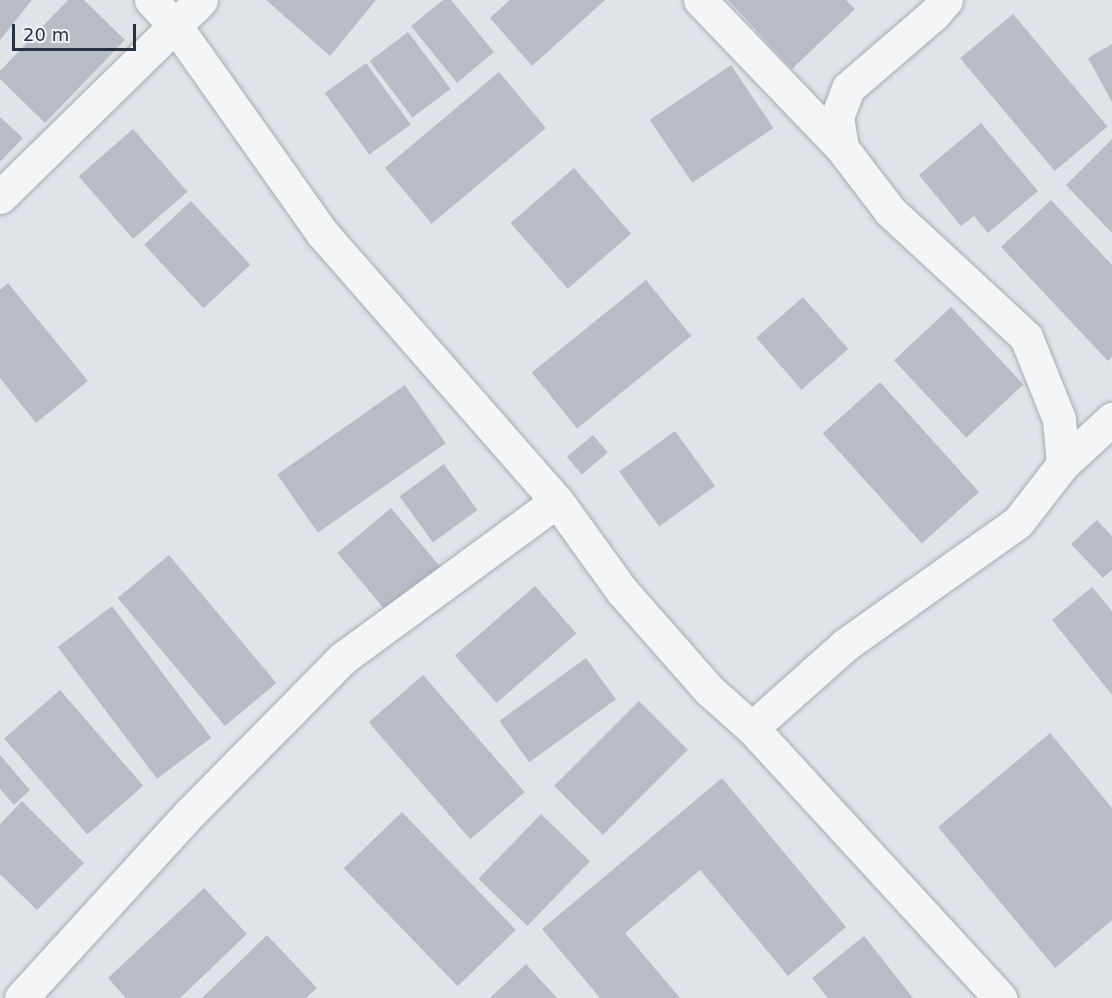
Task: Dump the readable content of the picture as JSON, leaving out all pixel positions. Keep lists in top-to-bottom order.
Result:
{
  "scale_bar": "20 m"
}
